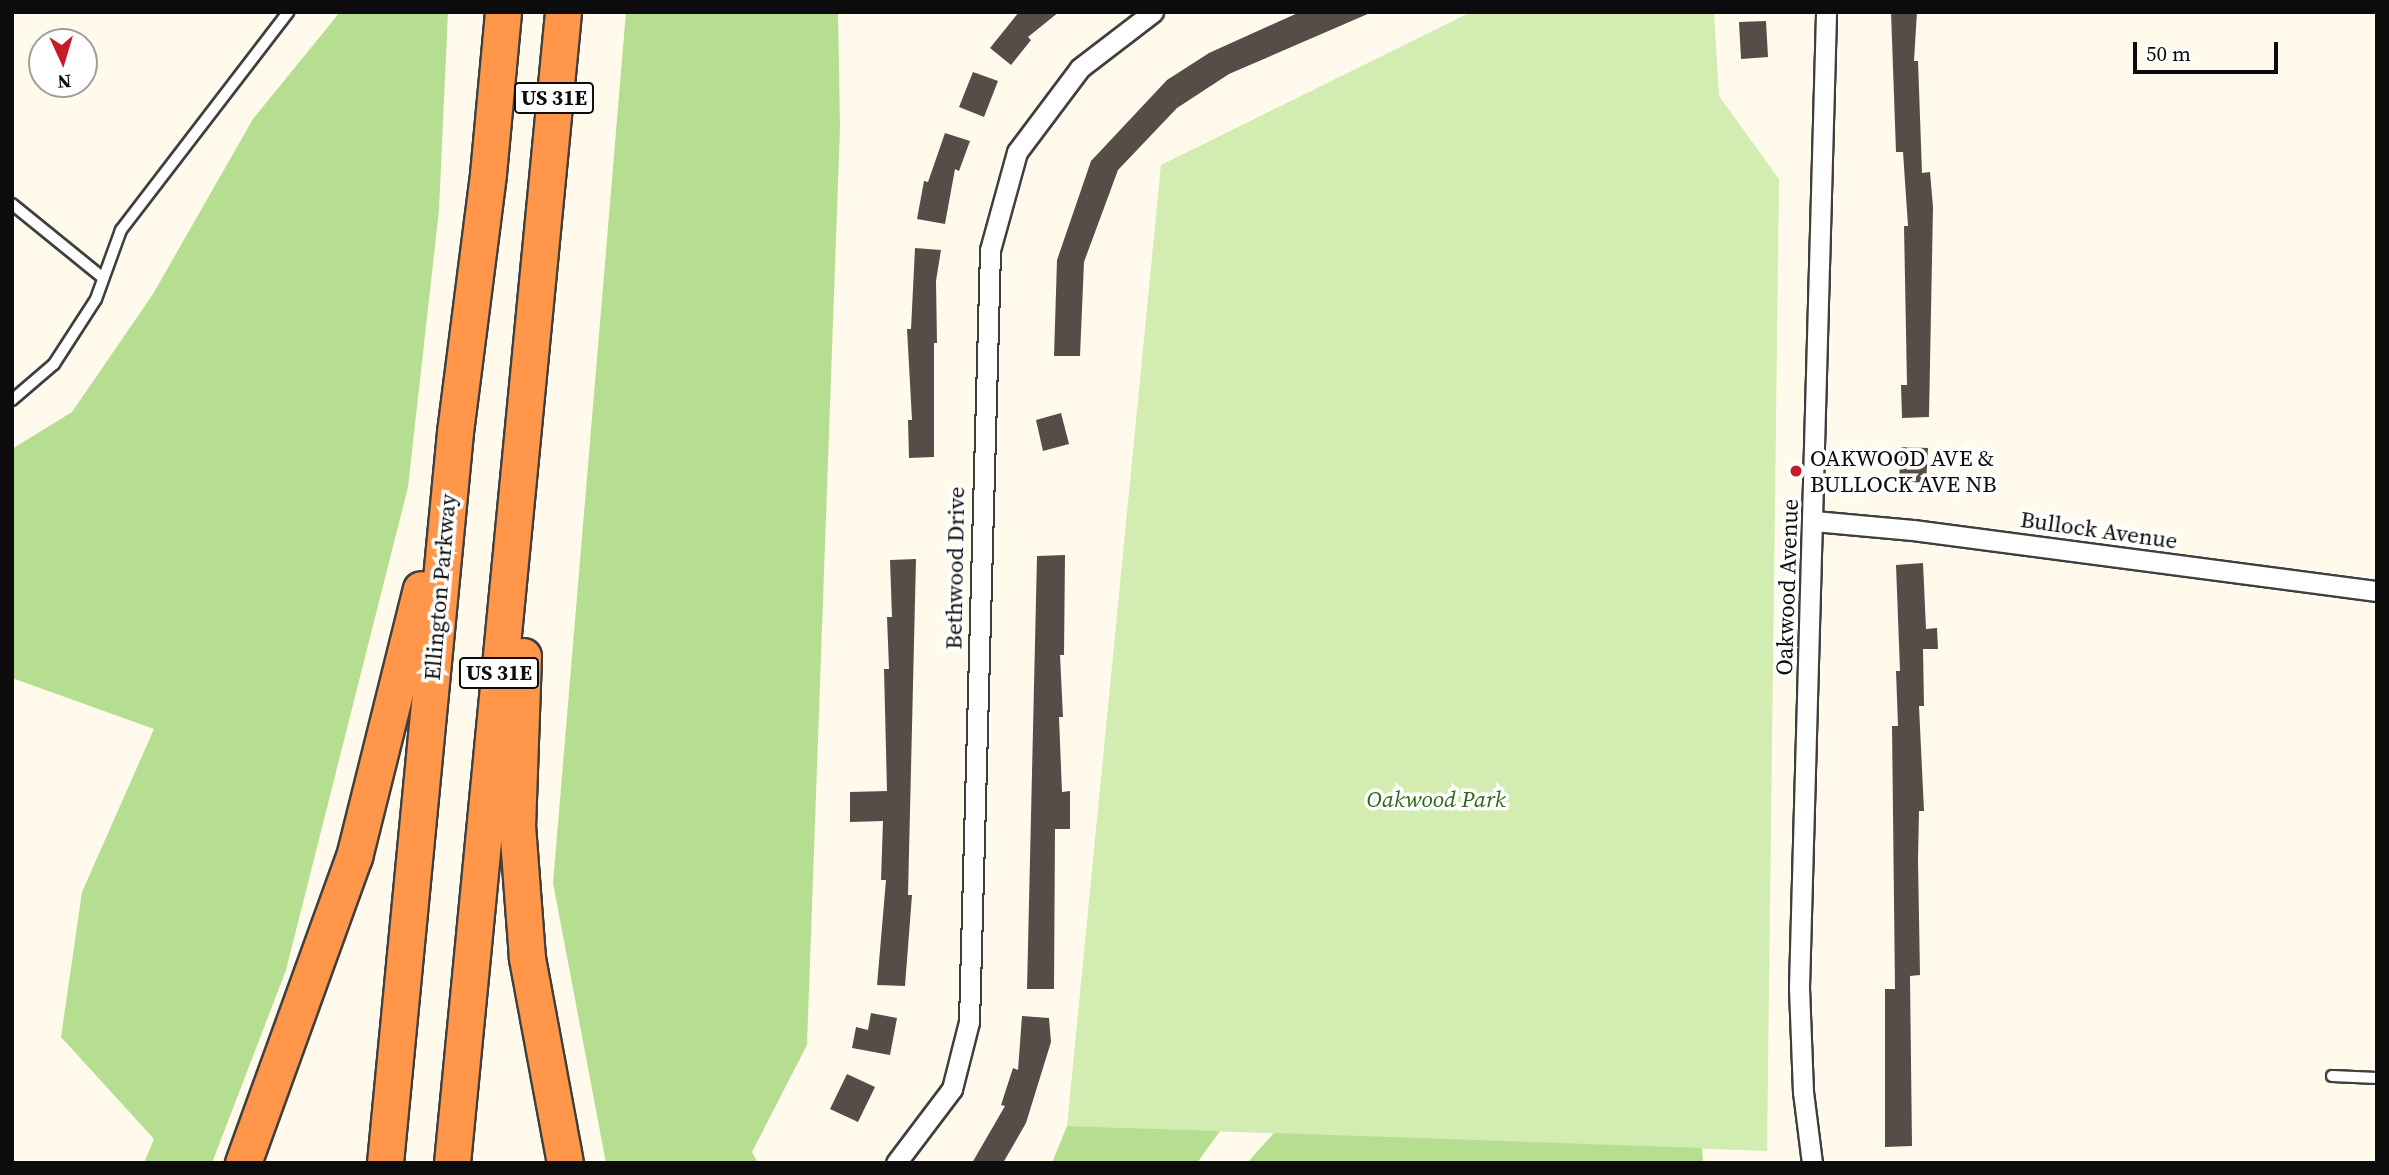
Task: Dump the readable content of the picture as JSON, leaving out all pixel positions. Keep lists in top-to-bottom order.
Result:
{
  "streets": {
    "highway": ["US 31E", "Ellington Parkway"],
    "street": ["Bullock Avenue", "Bethwood Drive", "Oakwood Avenue"]
  },
  "crossings": [
    ["Bullock Avenue", "Oakwood Avenue"]
  ],
  "parks": ["Oakwood Park"],
  "places": ["OAKWOOD AVE & BULLOCK AVE NB"],
  "scale_bar": "50 m",
  "north": "bottom"
}
